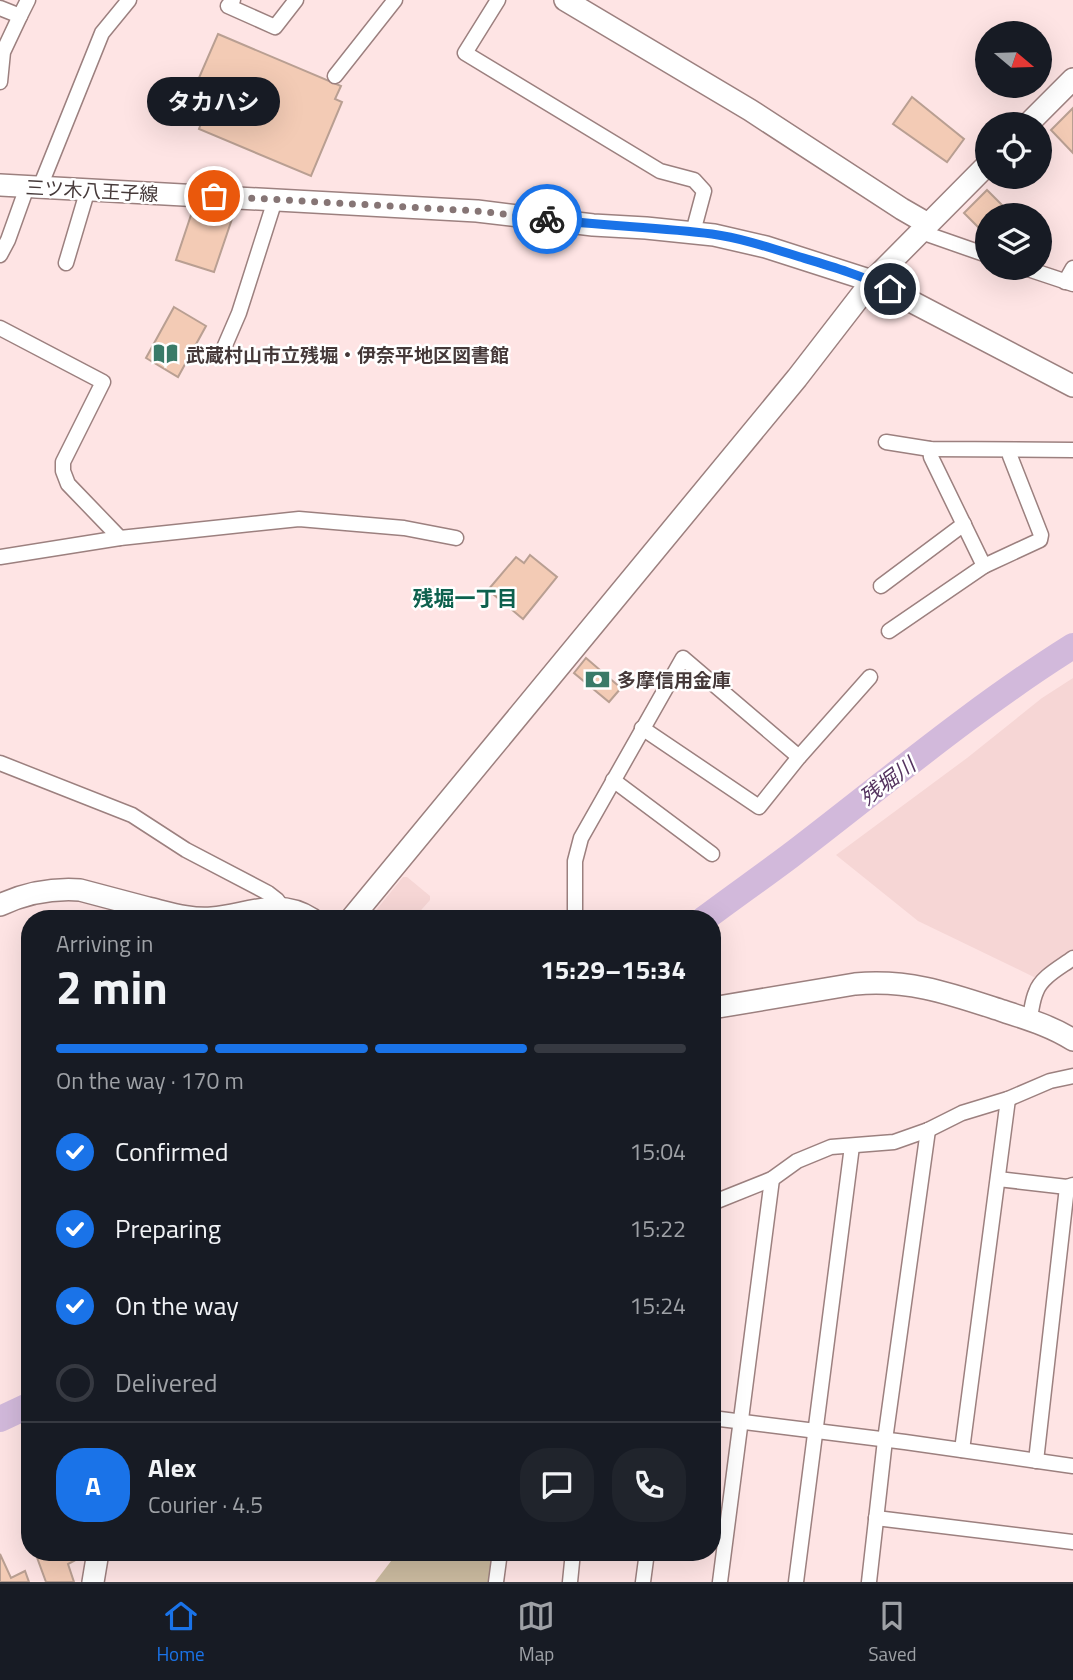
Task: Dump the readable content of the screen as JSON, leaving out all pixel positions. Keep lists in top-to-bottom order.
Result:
{
  "streets": {
    "street": ["三ツ木八王子線"]
  },
  "districts": ["残堀一丁目"],
  "water": ["残堀川"],
  "places": {
    "other": ["タカハシ"],
    "library": ["武蔵村山市立残堀・伊奈平地区図書館"],
    "bank": ["多摩信用金庫"]
  },
  "north": "right",
  "page": {
    "bubble": "タカハシ",
    "heading": ["2 min", "Arriving in", "15:29–15:34"],
    "panel": ["Alex", "Courier · 4.5"],
    "bar": "On the way · 170 m",
    "list": [
      ["Confirmed", "15:04"],
      ["Preparing", "15:22"],
      ["On the way", "15:24"],
      "Delivered"
    ],
    "round": "A",
    "tabs": ["Home", "Map", "Saved"]
  }
}
